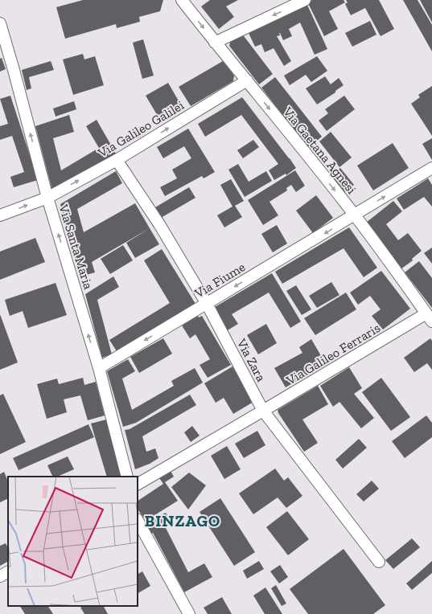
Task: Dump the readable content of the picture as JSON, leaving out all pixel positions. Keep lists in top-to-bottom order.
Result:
{
  "streets": {
    "street": [
      "Via Galileo Galilei",
      "Via Gaetana Agnesi",
      "Via Santa Maria",
      "Via Fiume",
      "Via Galileo Ferraris",
      "Via Zara"
    ]
  },
  "crossings": [
    ["Via Galileo Galilei", "Via Gaetana Agnesi"],
    ["Via Galileo Galilei", "Via Santa Maria"],
    ["Via Galileo Galilei", "Via Zara"],
    ["Via Gaetana Agnesi", "Via Fiume"],
    ["Via Gaetana Agnesi", "Via Galileo Ferraris"],
    ["Via Santa Maria", "Via Fiume"],
    ["Via Fiume", "Via Zara"],
    ["Via Galileo Ferraris", "Via Zara"]
  ],
  "one_way": ["Via Galileo Galilei", "Via Gaetana Agnesi", "Via Santa Maria"],
  "districts": ["BINZAGO"]
}
